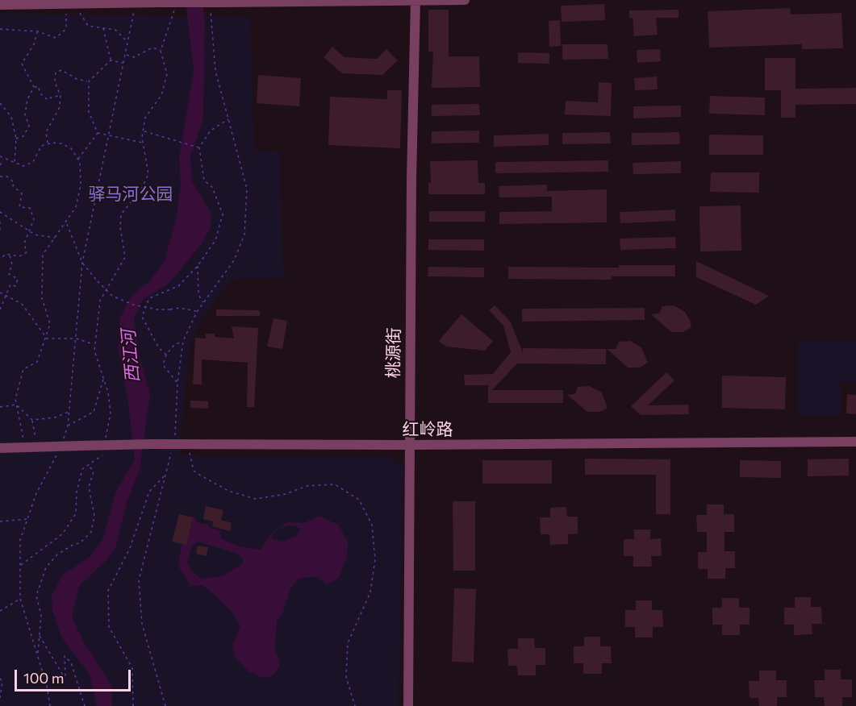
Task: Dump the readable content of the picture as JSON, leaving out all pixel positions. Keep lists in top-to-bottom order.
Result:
{
  "streets": {
    "street": ["桃源街", "红岭路"]
  },
  "crossings": [
    ["桃源街", "红岭路"]
  ],
  "water": ["西江河"],
  "parks": ["驿马河公园"],
  "scale_bar": "100 m"
}
